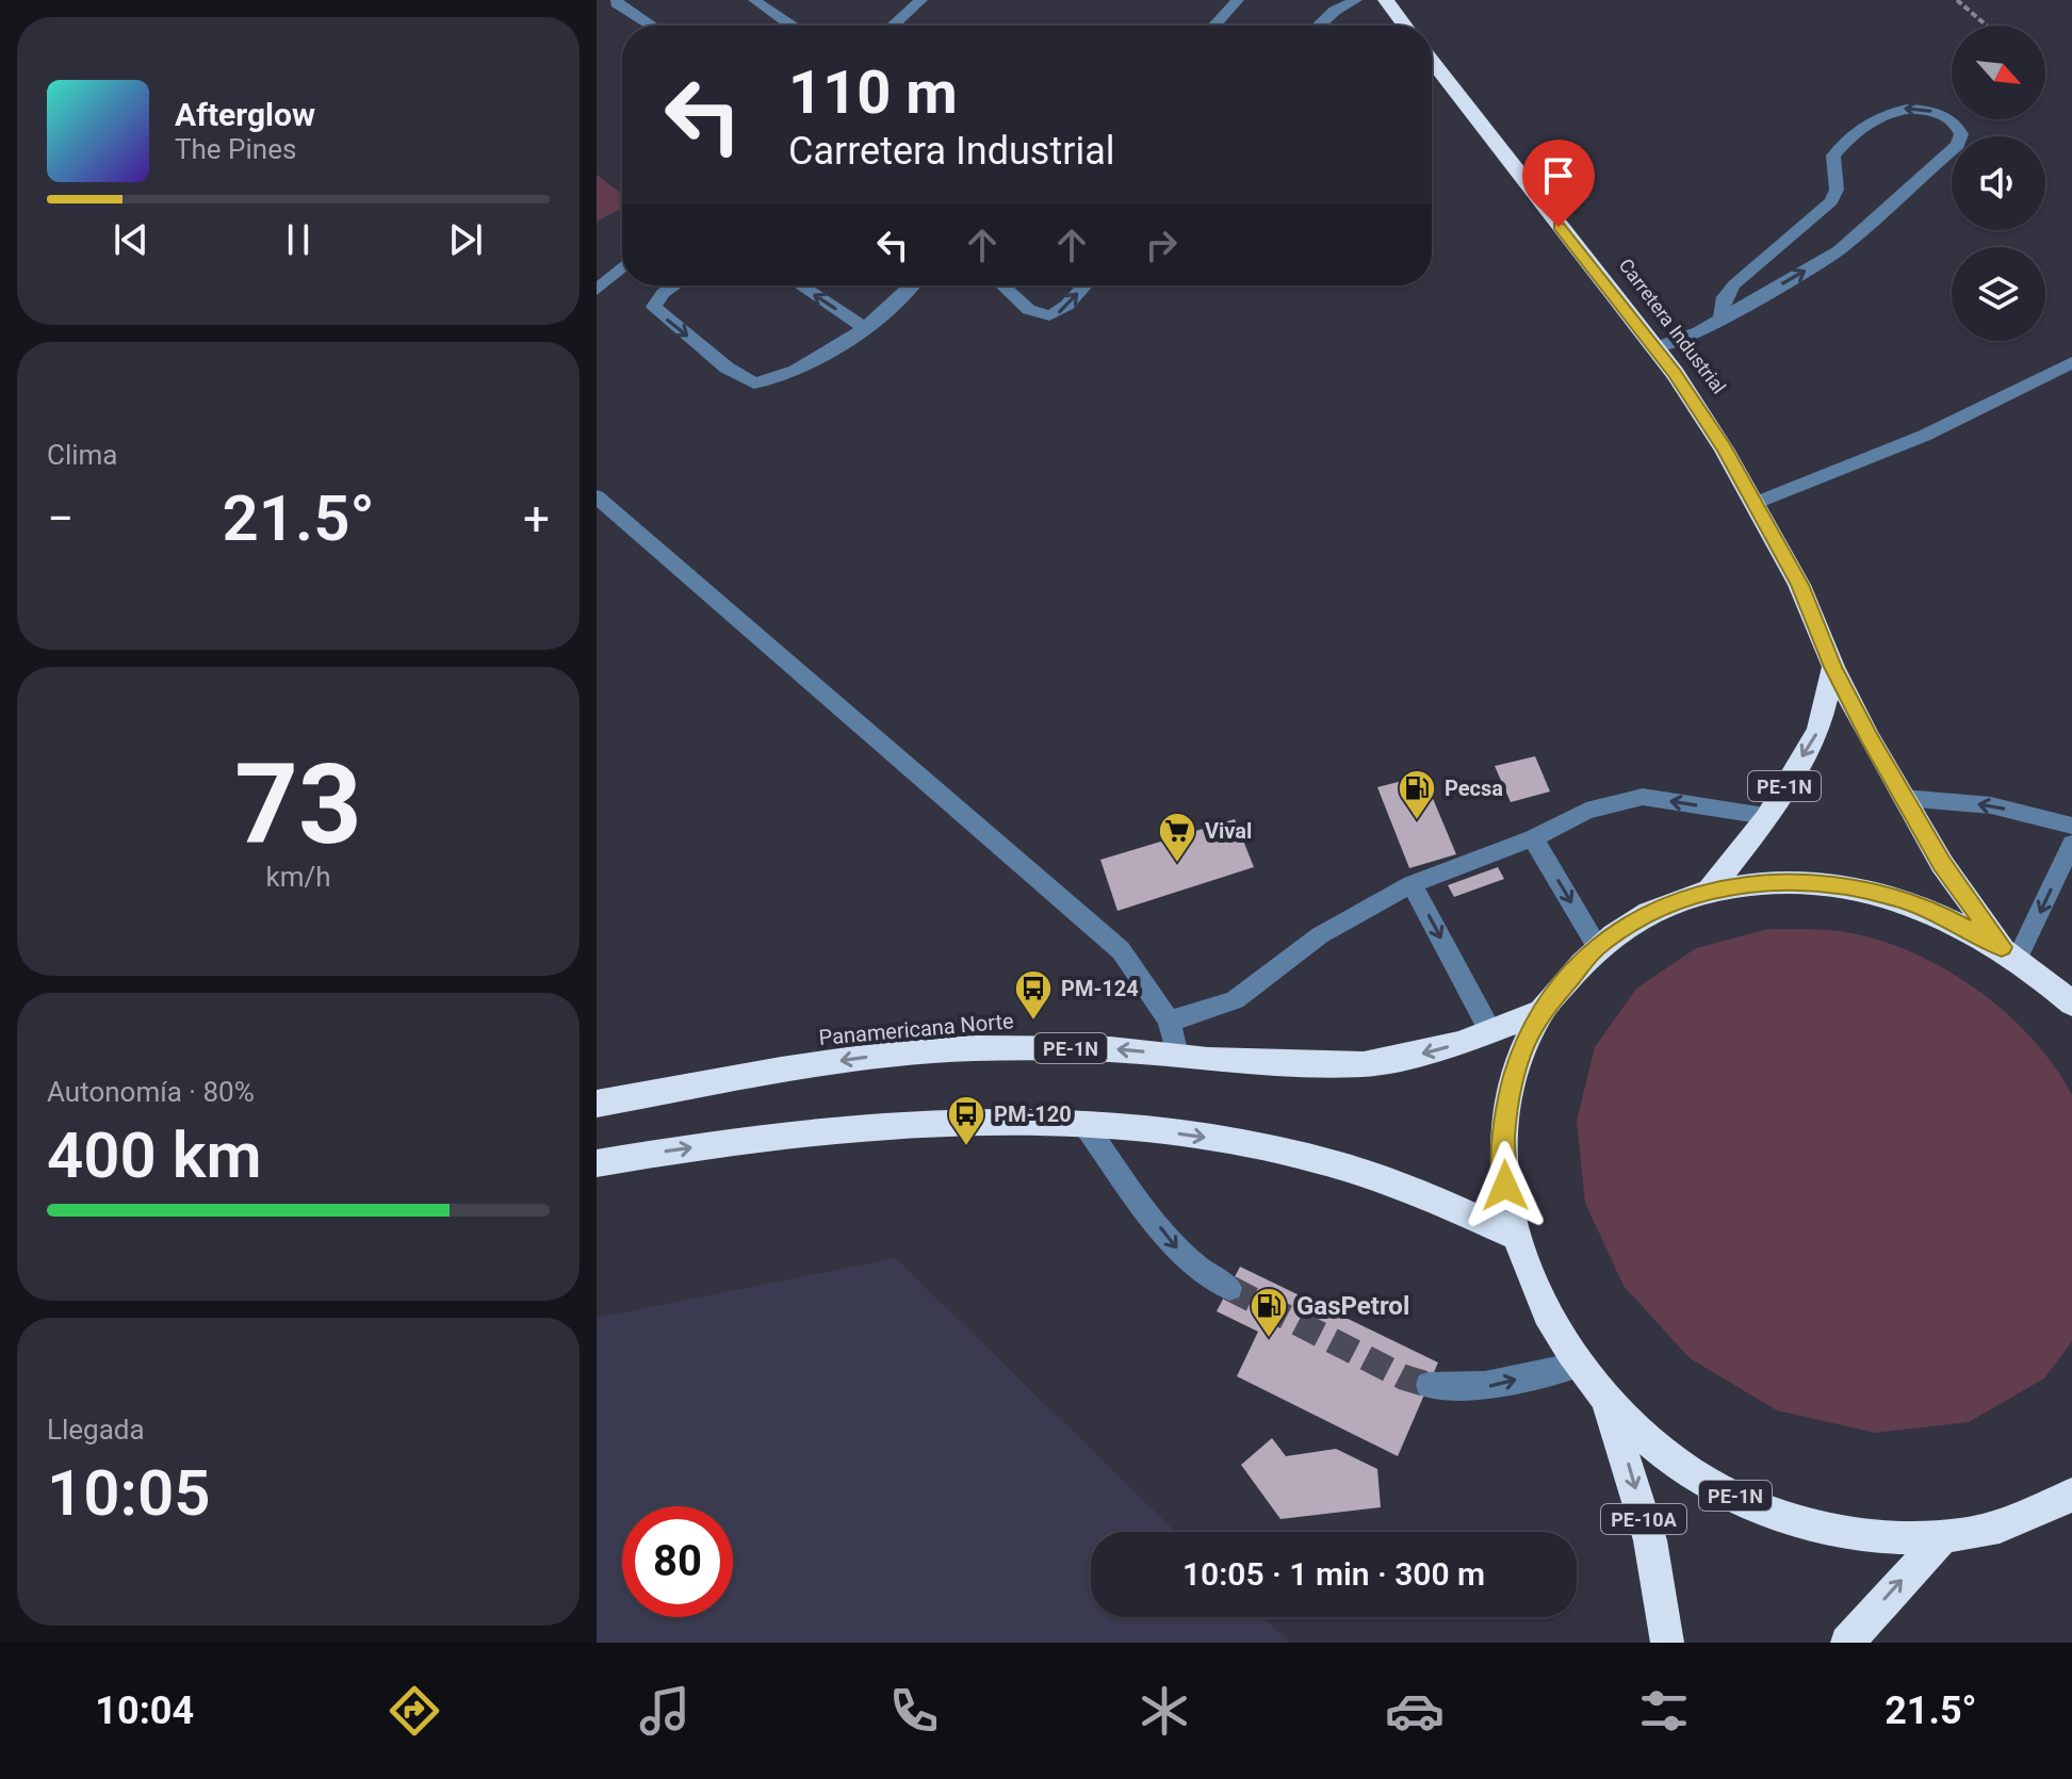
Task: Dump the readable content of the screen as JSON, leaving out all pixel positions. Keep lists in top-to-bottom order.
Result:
{
  "streets": {
    "highway": [
      "Carretera Industrial",
      "PE-1N",
      "Panamericana Norte",
      "PE-10A"
    ]
  },
  "crossings": [
    ["Carretera Industrial", "PE-1N"],
    ["PE-1N", "Panamericana Norte"],
    ["PE-1N", "PE-10A"]
  ],
  "places": {
    "fuel station": ["Pecsa", "GasPetrol"],
    "supermarket": ["Vival"],
    "bus stop": ["PM-124", "PM-120"]
  },
  "north": "bottom right",
  "page": {
    "turn": ["110 m", "Carretera Industrial"],
    "song": ["Afterglow", "The Pines"],
    "tile": [
      "Clima",
      ["73", "km/h"],
      ["Autonomía · 80%", "400 km"],
      ["Llegada", "10:05"]
    ],
    "heat": ["−", "21.5°", "+"],
    "limit": "80",
    "trip": "10:05 · 1 min · 300 m",
    "tabs": ["10:04", "21.5°"]
  }
}
